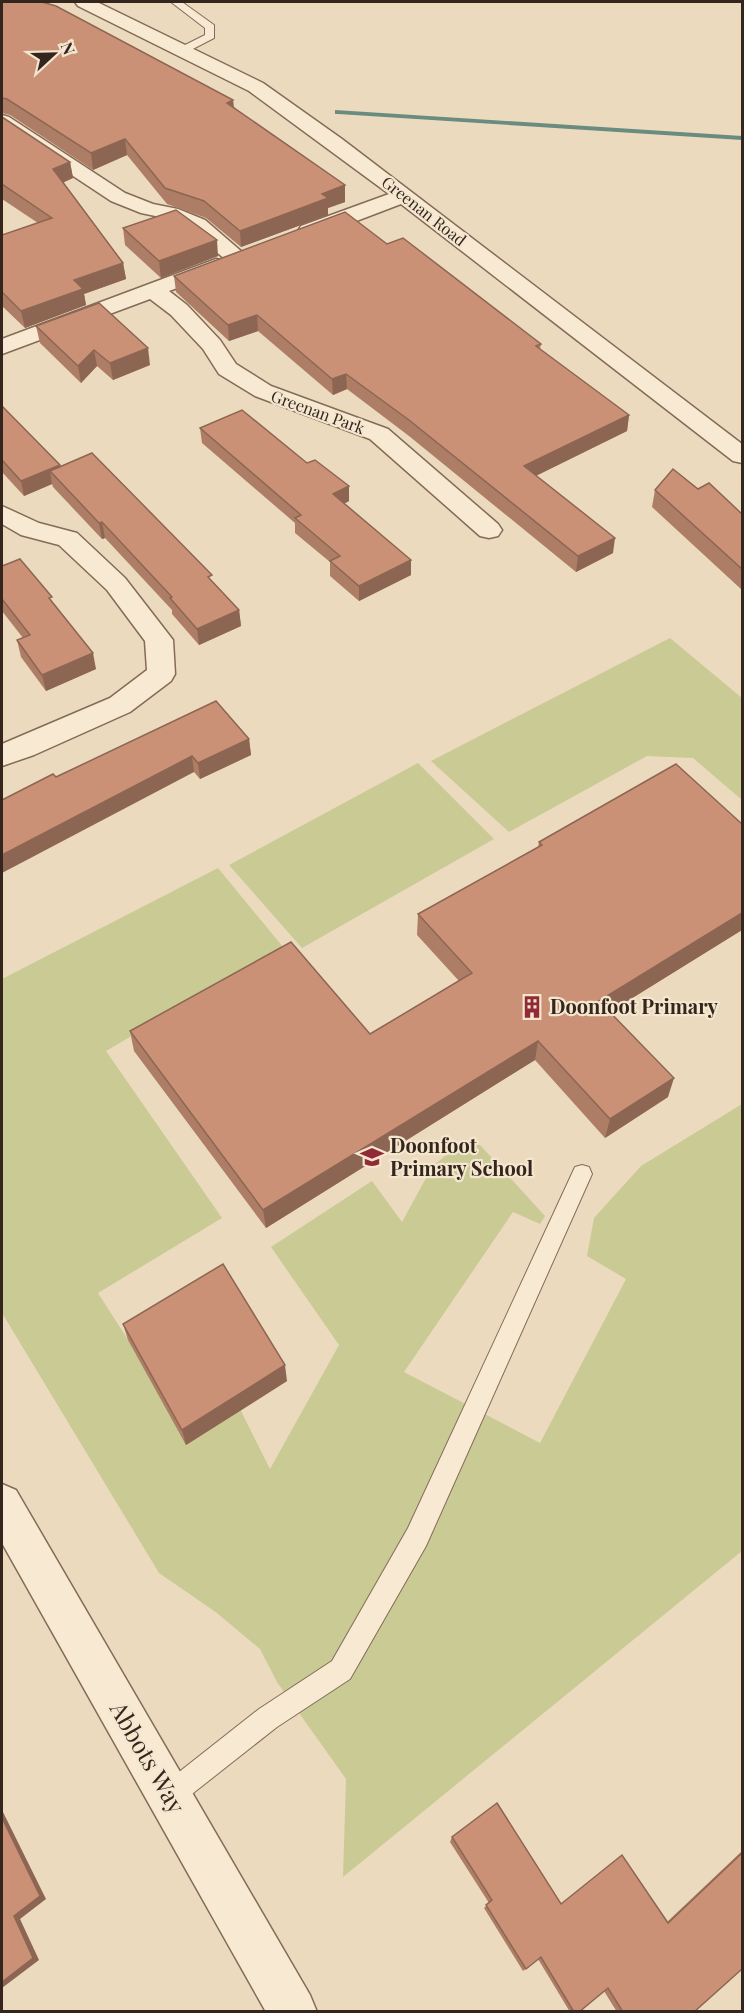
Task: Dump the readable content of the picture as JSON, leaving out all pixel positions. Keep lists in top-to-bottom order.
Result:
{
  "streets": {
    "street": ["Greenan Road", "Greenan Park", "Abbots Way"]
  },
  "places": {
    "building": ["Doonfoot Primary"],
    "school or university": ["Doonfoot Primary School"]
  },
  "north": "right"
}
